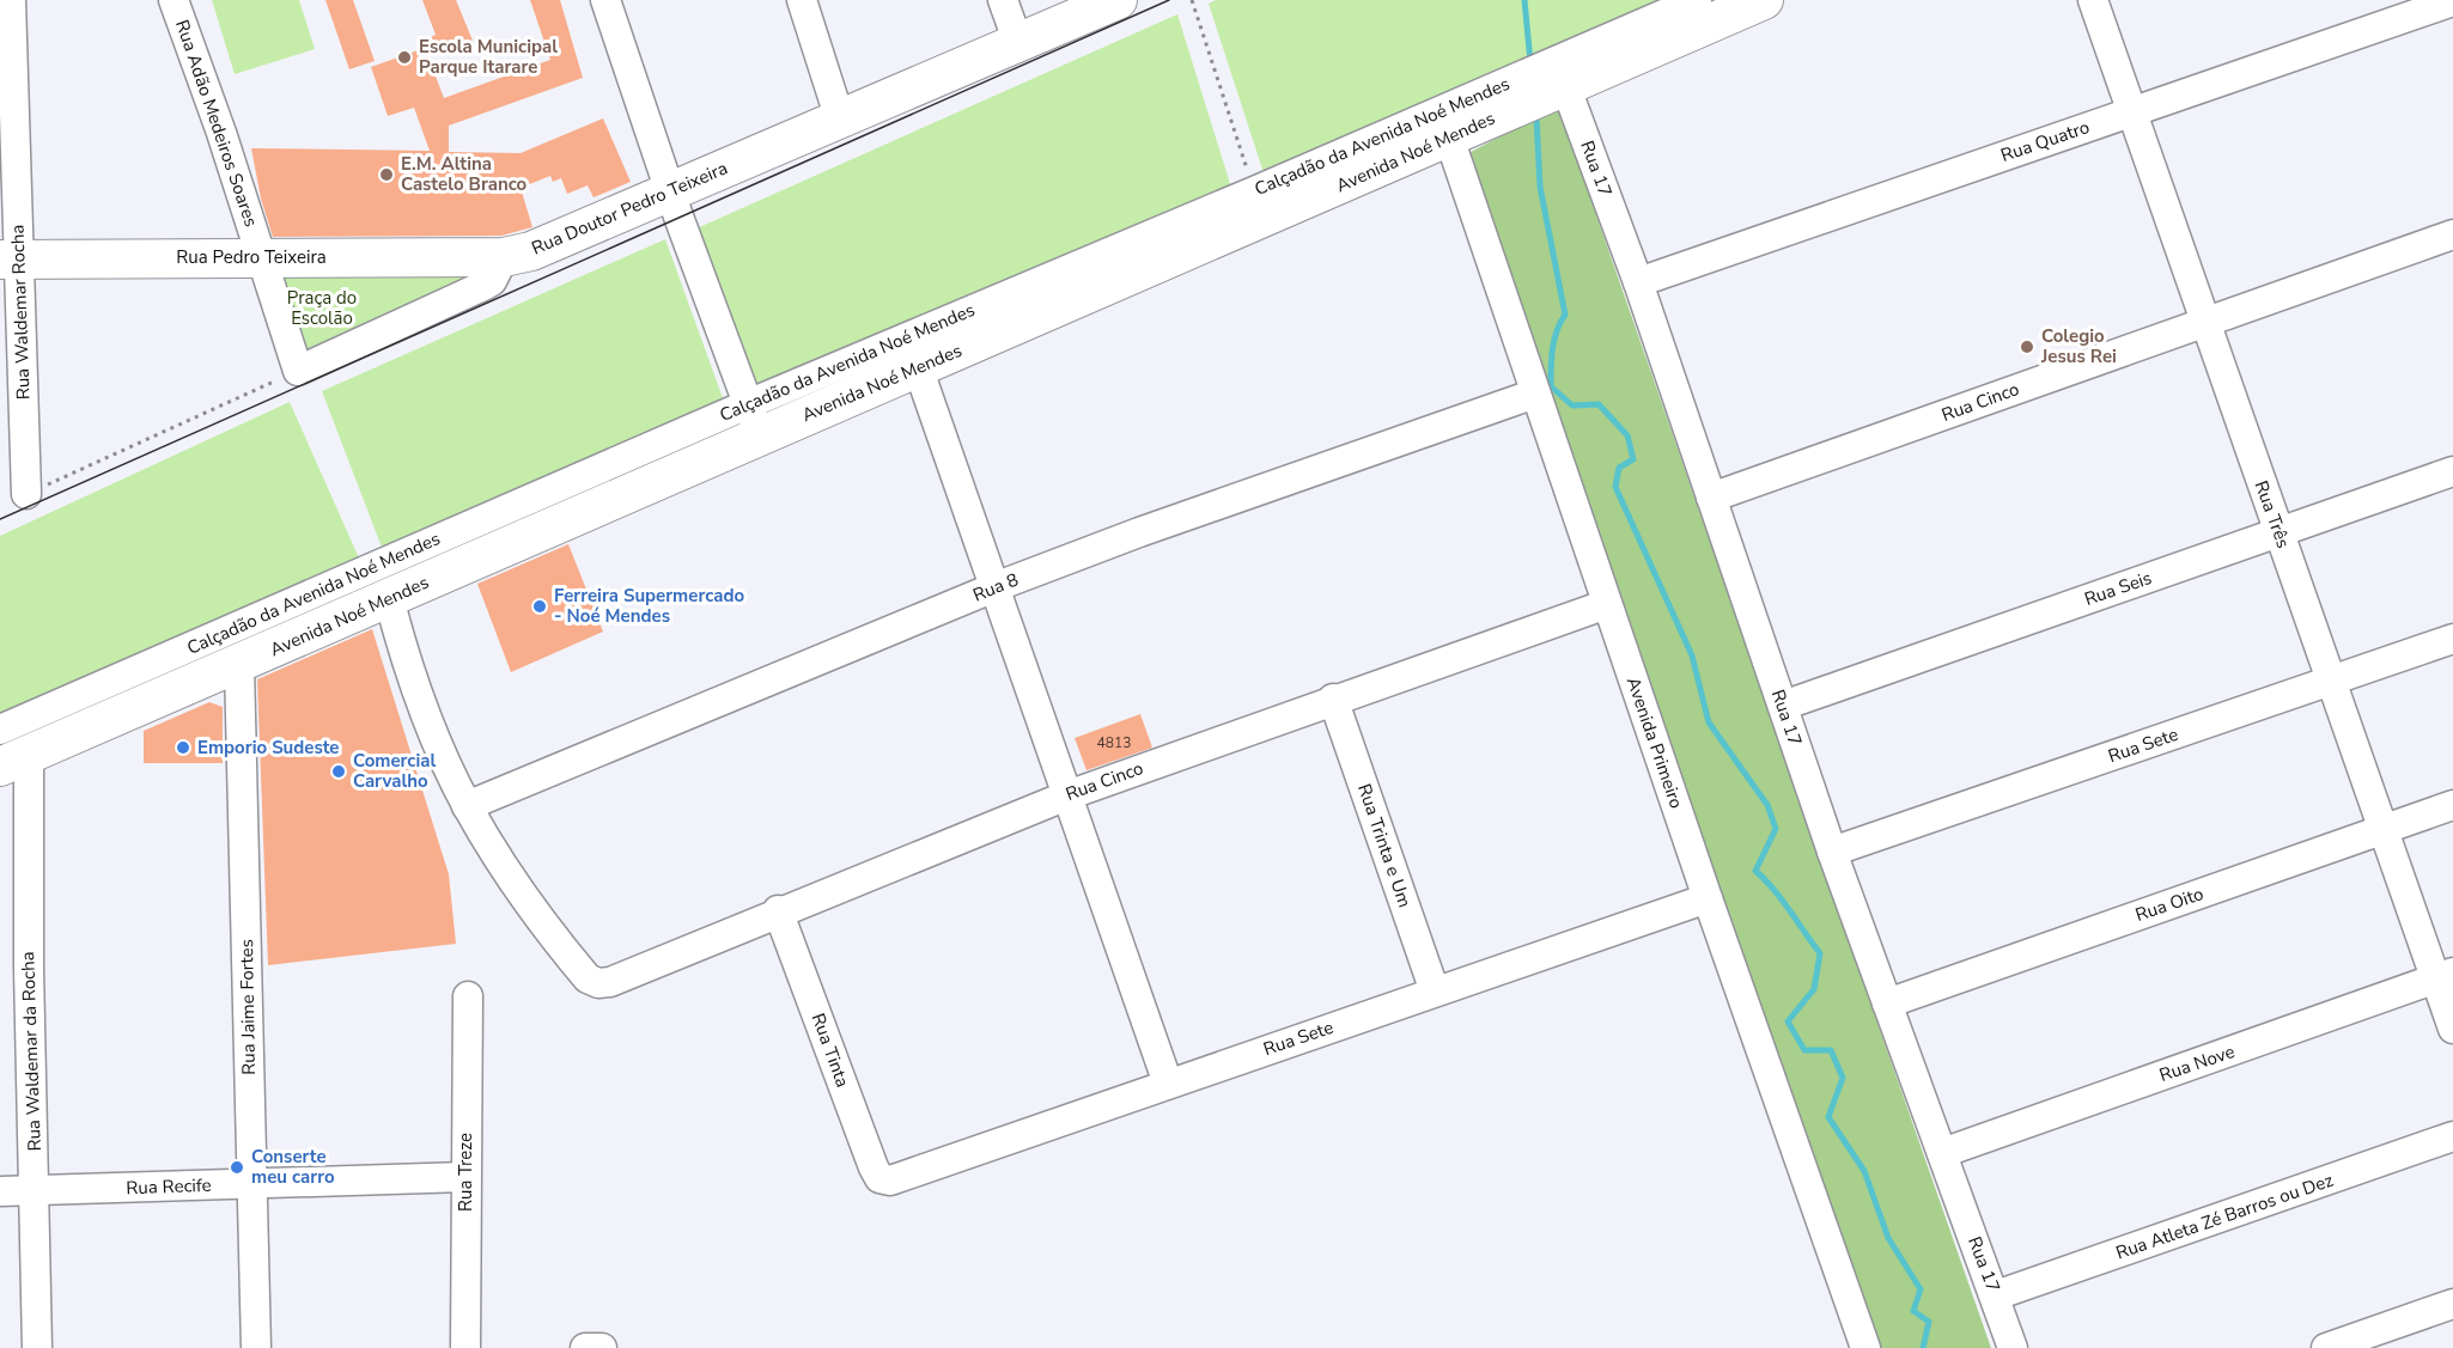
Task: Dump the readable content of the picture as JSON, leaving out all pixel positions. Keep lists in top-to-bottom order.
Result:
{
  "streets": {
    "main road": ["Avenida Noé Mendes", "Rua Doutor Pedro Teixeira", "Rua Pedro Teixeira"],
    "street": [
      "Rua Adão Medeiros Soares",
      "Calçadão da Avenida Noé Mendes",
      "Rua Quatro",
      "Rua 17",
      "Rua Waldemar Rocha",
      "Rua Cinco",
      "Rua Três",
      "Rua 8",
      "Rua Seis",
      "Avenida Primeiro",
      "Rua Sete",
      "Rua Trinta e Um",
      "Rua Oito",
      "Rua Jaime Fortes",
      "Rua Tinta",
      "Rua Waldemar da Rocha",
      "Rua Nove",
      "Rua Treze",
      "Rua Recife",
      "Rua Atleta Zé Barros ou Dez"
    ]
  },
  "crossings": [
    ["Rua Adão Medeiros Soares", "Rua Pedro Teixeira"],
    ["Calçadão da Avenida Noé Mendes", "Avenida Noé Mendes"],
    ["Rua Quatro", "Rua 17"],
    ["Rua Quatro", "Rua Três"],
    ["Avenida Noé Mendes", "Rua 17"],
    ["Avenida Noé Mendes", "Avenida Primeiro"],
    ["Avenida Noé Mendes", "Rua Jaime Fortes"],
    ["Avenida Noé Mendes", "Rua Waldemar da Rocha"],
    ["Rua 17", "Rua Cinco"],
    ["Rua 17", "Rua Seis"],
    ["Rua 17", "Rua Sete"],
    ["Rua 17", "Rua Oito"],
    ["Rua 17", "Rua Nove"],
    ["Rua 17", "Rua Atleta Zé Barros ou Dez"],
    ["Rua Doutor Pedro Teixeira", "Rua Pedro Teixeira"],
    ["Rua Pedro Teixeira", "Rua Waldemar Rocha"],
    ["Rua Cinco", "Rua Três"],
    ["Rua Cinco", "Rua 8"],
    ["Rua Cinco", "Avenida Primeiro"],
    ["Rua Cinco", "Rua Trinta e Um"],
    ["Rua Cinco", "Rua Tinta"],
    ["Rua Três", "Rua Seis"],
    ["Rua Três", "Rua Sete"],
    ["Rua Três", "Rua Oito"],
    ["Rua Três", "Rua Nove"],
    ["Rua 8", "Avenida Primeiro"],
    ["Avenida Primeiro", "Rua Sete"],
    ["Rua Sete", "Rua Trinta e Um"],
    ["Rua Sete", "Rua Tinta"],
    ["Rua Jaime Fortes", "Rua Recife"],
    ["Rua Waldemar da Rocha", "Rua Recife"],
    ["Rua Treze", "Rua Recife"]
  ],
  "parks": ["Praça do Escolão"],
  "places": [
    "Escola Municipal Parque Itarare",
    "E.M. Altina Castelo Branco",
    "Colegio Jesus Rei",
    "Ferreira Supermercado - Noé Mendes",
    "Emporio Sudeste",
    "Comercial Carvalho",
    "Conserte meu carro"
  ],
  "house_numbers": ["4813"]
}
